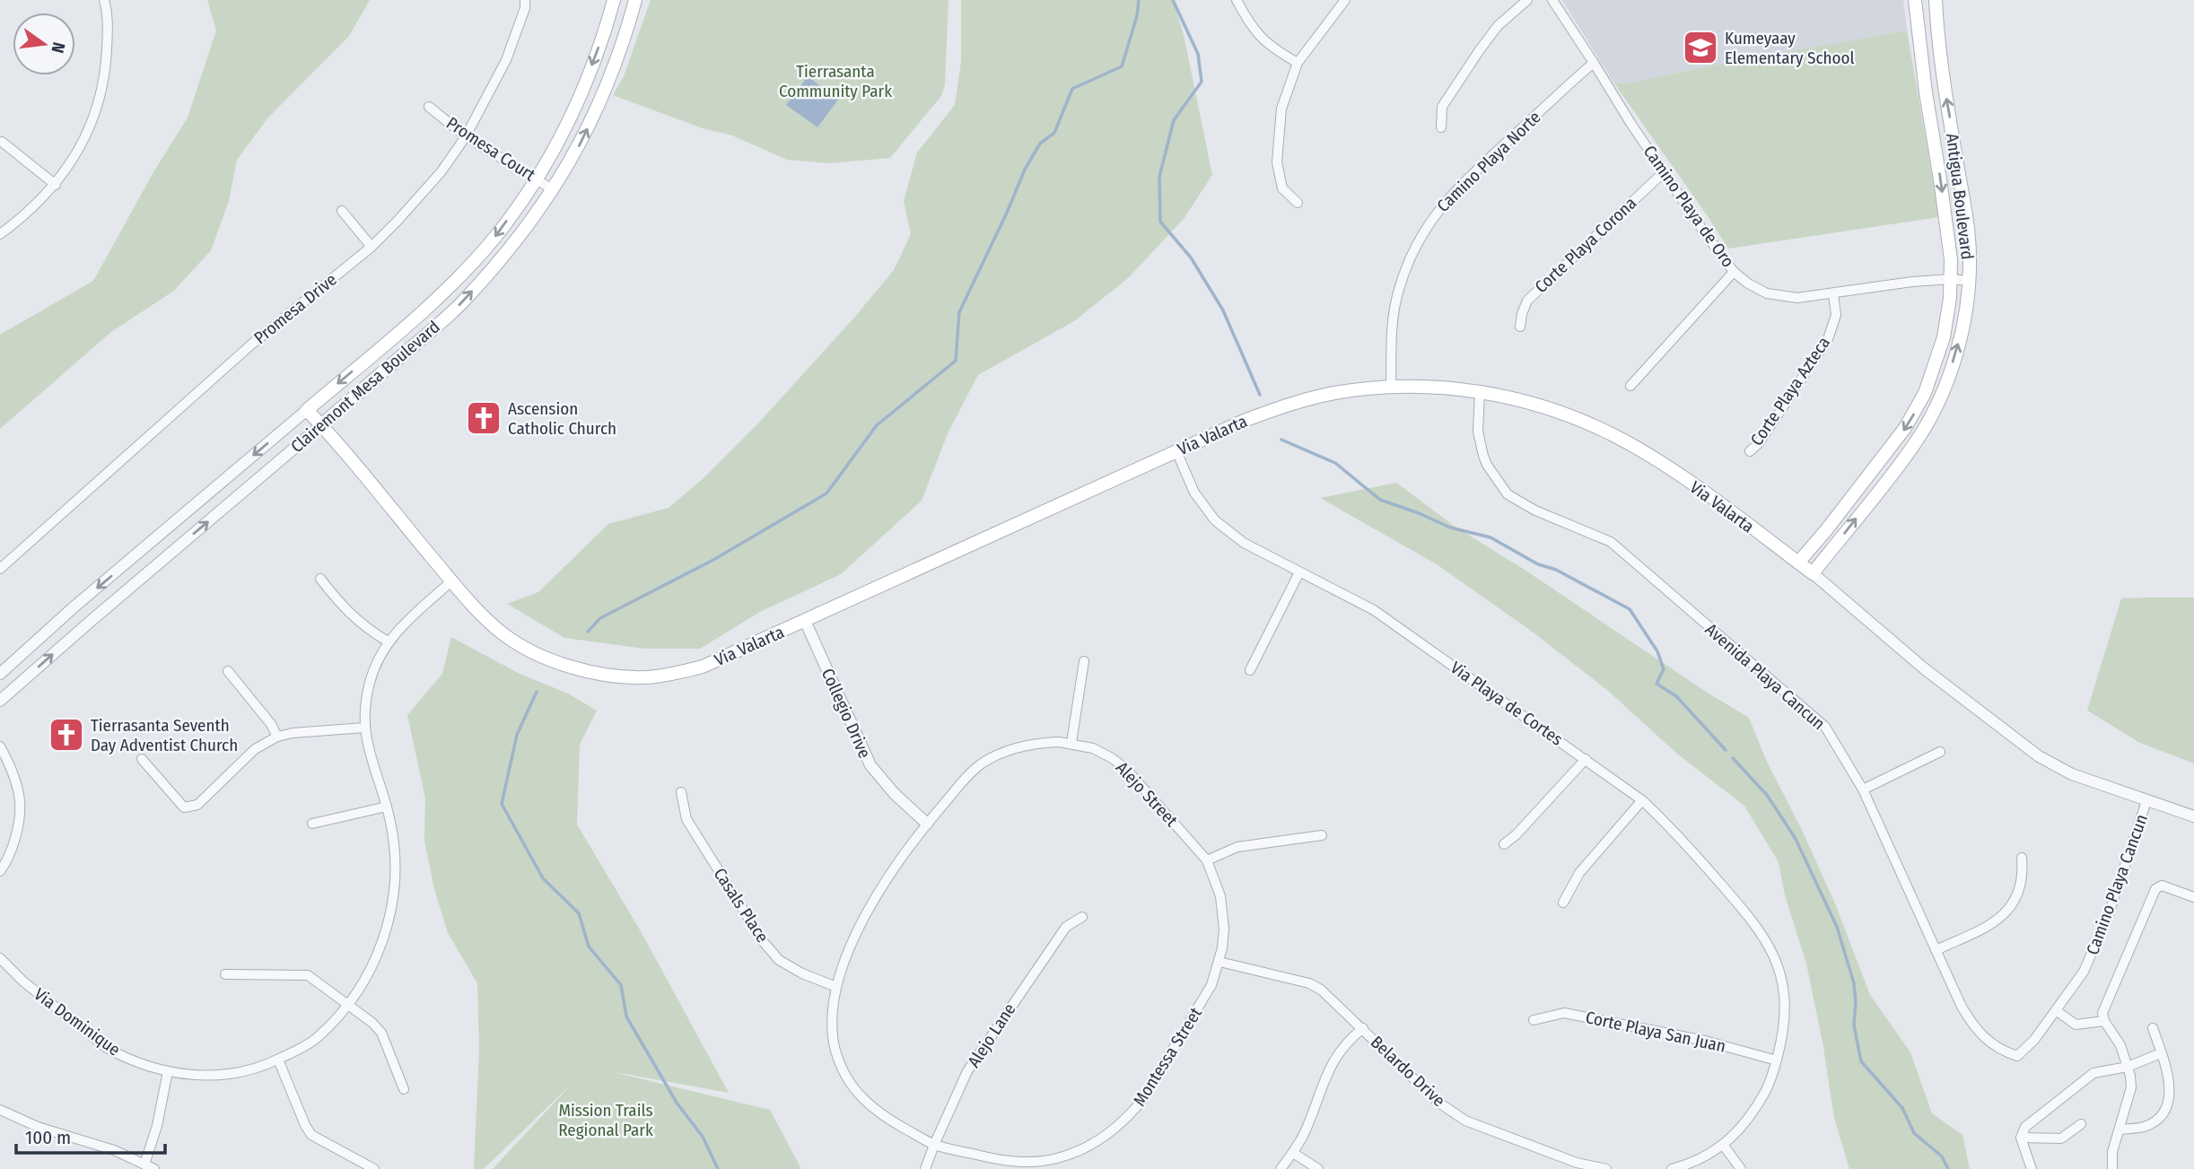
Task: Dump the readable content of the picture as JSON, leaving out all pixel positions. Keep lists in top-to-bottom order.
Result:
{
  "streets": {
    "main road": ["Antigua Boulevard", "Clairemont Mesa Boulevard", "Via Valarta"],
    "street": [
      "Promesa Court",
      "Camino Playa Norte",
      "Camino Playa de Oro",
      "Corte Playa Corona",
      "Promesa Drive",
      "Corte Playa Azteca",
      "Avenida Playa Cancun",
      "Via Playa de Cortes",
      "Collegio Drive",
      "Alejo Street",
      "Camino Playa Cancun",
      "Casals Place",
      "Via Dominique",
      "Corte Playa San Juan",
      "Alejo Lane",
      "Montessa Street",
      "Belardo Drive"
    ]
  },
  "crossings": [
    ["Promesa Court", "Promesa Drive"],
    ["Promesa Court", "Clairemont Mesa Boulevard"],
    ["Camino Playa Norte", "Camino Playa de Oro"],
    ["Camino Playa Norte", "Via Valarta"],
    ["Antigua Boulevard", "Camino Playa de Oro"],
    ["Antigua Boulevard", "Via Valarta"],
    ["Camino Playa de Oro", "Corte Playa Corona"],
    ["Camino Playa de Oro", "Corte Playa Azteca"],
    ["Clairemont Mesa Boulevard", "Via Valarta"],
    ["Via Valarta", "Avenida Playa Cancun"],
    ["Via Valarta", "Via Playa de Cortes"],
    ["Via Valarta", "Collegio Drive"],
    ["Via Valarta", "Camino Playa Cancun"],
    ["Via Valarta", "Via Dominique"],
    ["Avenida Playa Cancun", "Camino Playa Cancun"],
    ["Via Playa de Cortes", "Corte Playa San Juan"],
    ["Collegio Drive", "Alejo Street"],
    ["Collegio Drive", "Montessa Street"],
    ["Alejo Street", "Montessa Street"],
    ["Alejo Street", "Belardo Drive"],
    ["Casals Place", "Montessa Street"],
    ["Alejo Lane", "Montessa Street"],
    ["Montessa Street", "Belardo Drive"]
  ],
  "parks": ["Tierrasanta Community Park", "Mission Trails Regional Park"],
  "places": {
    "school or university": ["Kumeyaay Elementary School"],
    "church": ["Ascension Catholic Church", "Tierrasanta Seventh Day Adventist Church"]
  },
  "scale_bar": "100 m",
  "north": "right"
}
